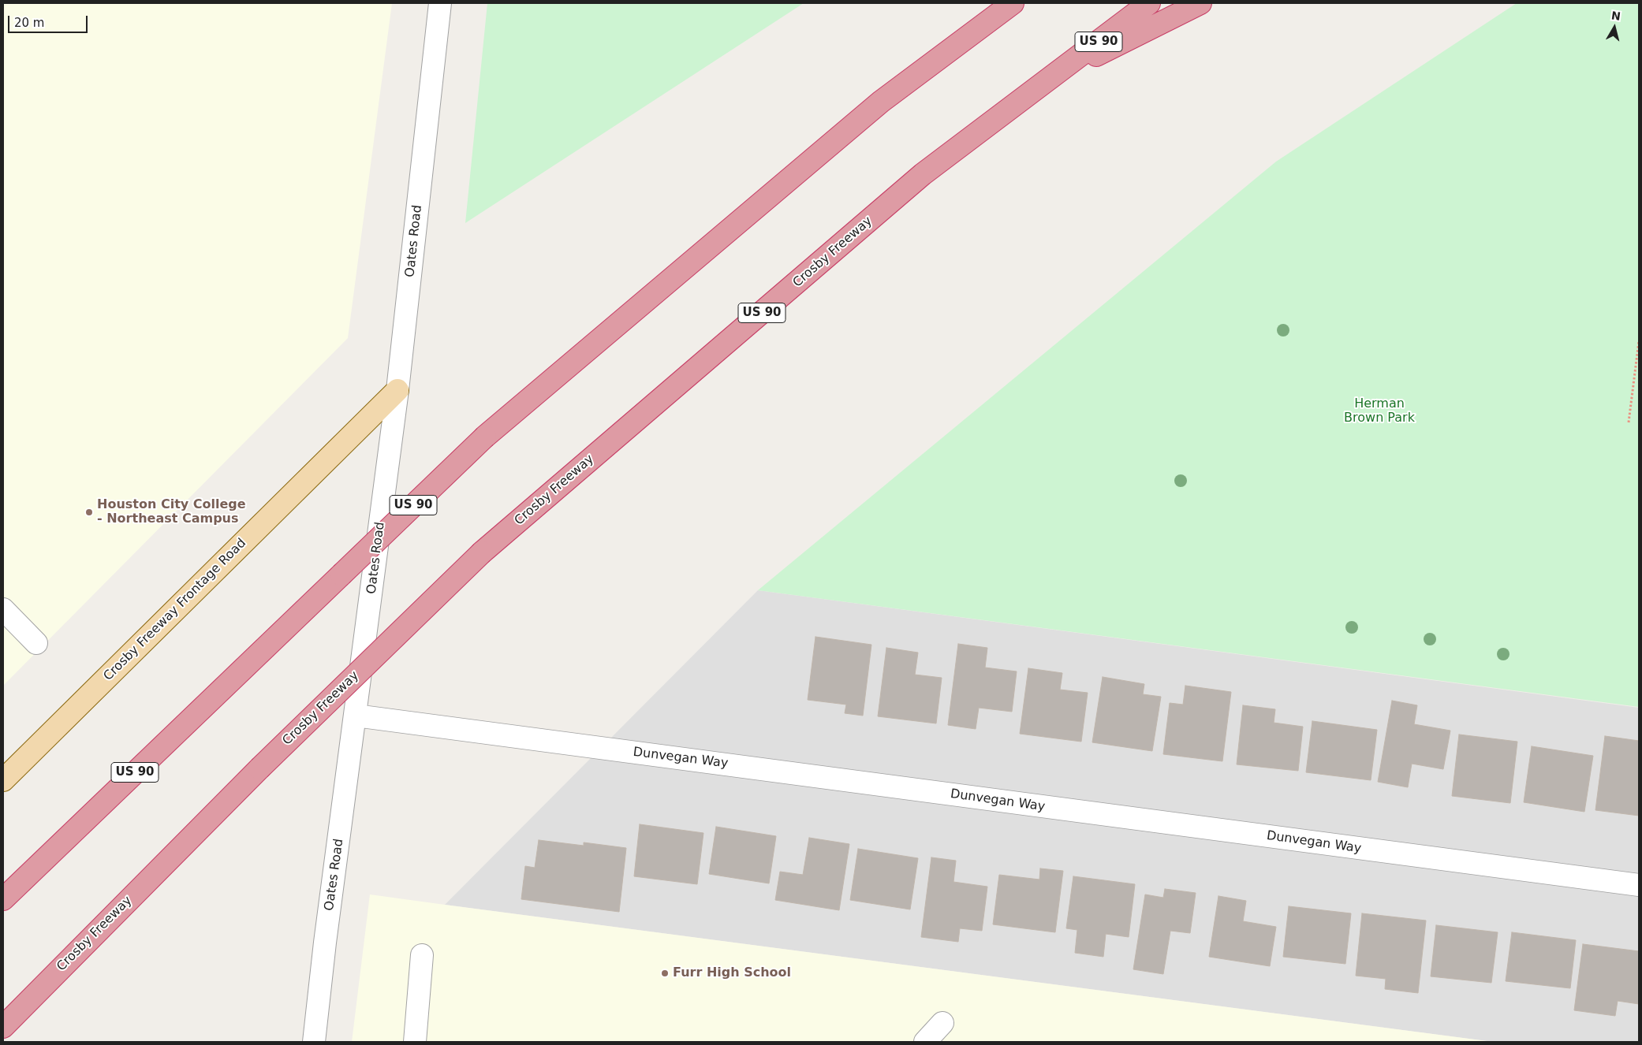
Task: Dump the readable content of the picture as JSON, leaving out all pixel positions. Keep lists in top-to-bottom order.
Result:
{
  "streets": {
    "highway": ["US 90", "Crosby Freeway"],
    "main road": ["Crosby Freeway Frontage Road"],
    "street": ["Oates Road", "Dunvegan Way"]
  },
  "crossings": [
    ["Oates Road", "Crosby Freeway Frontage Road"],
    ["Oates Road", "Dunvegan Way"]
  ],
  "parks": ["Herman Brown Park"],
  "places": ["Houston City College - Northeast Campus", "Furr High School"],
  "scale_bar": "20 m",
  "north": "top"
}
